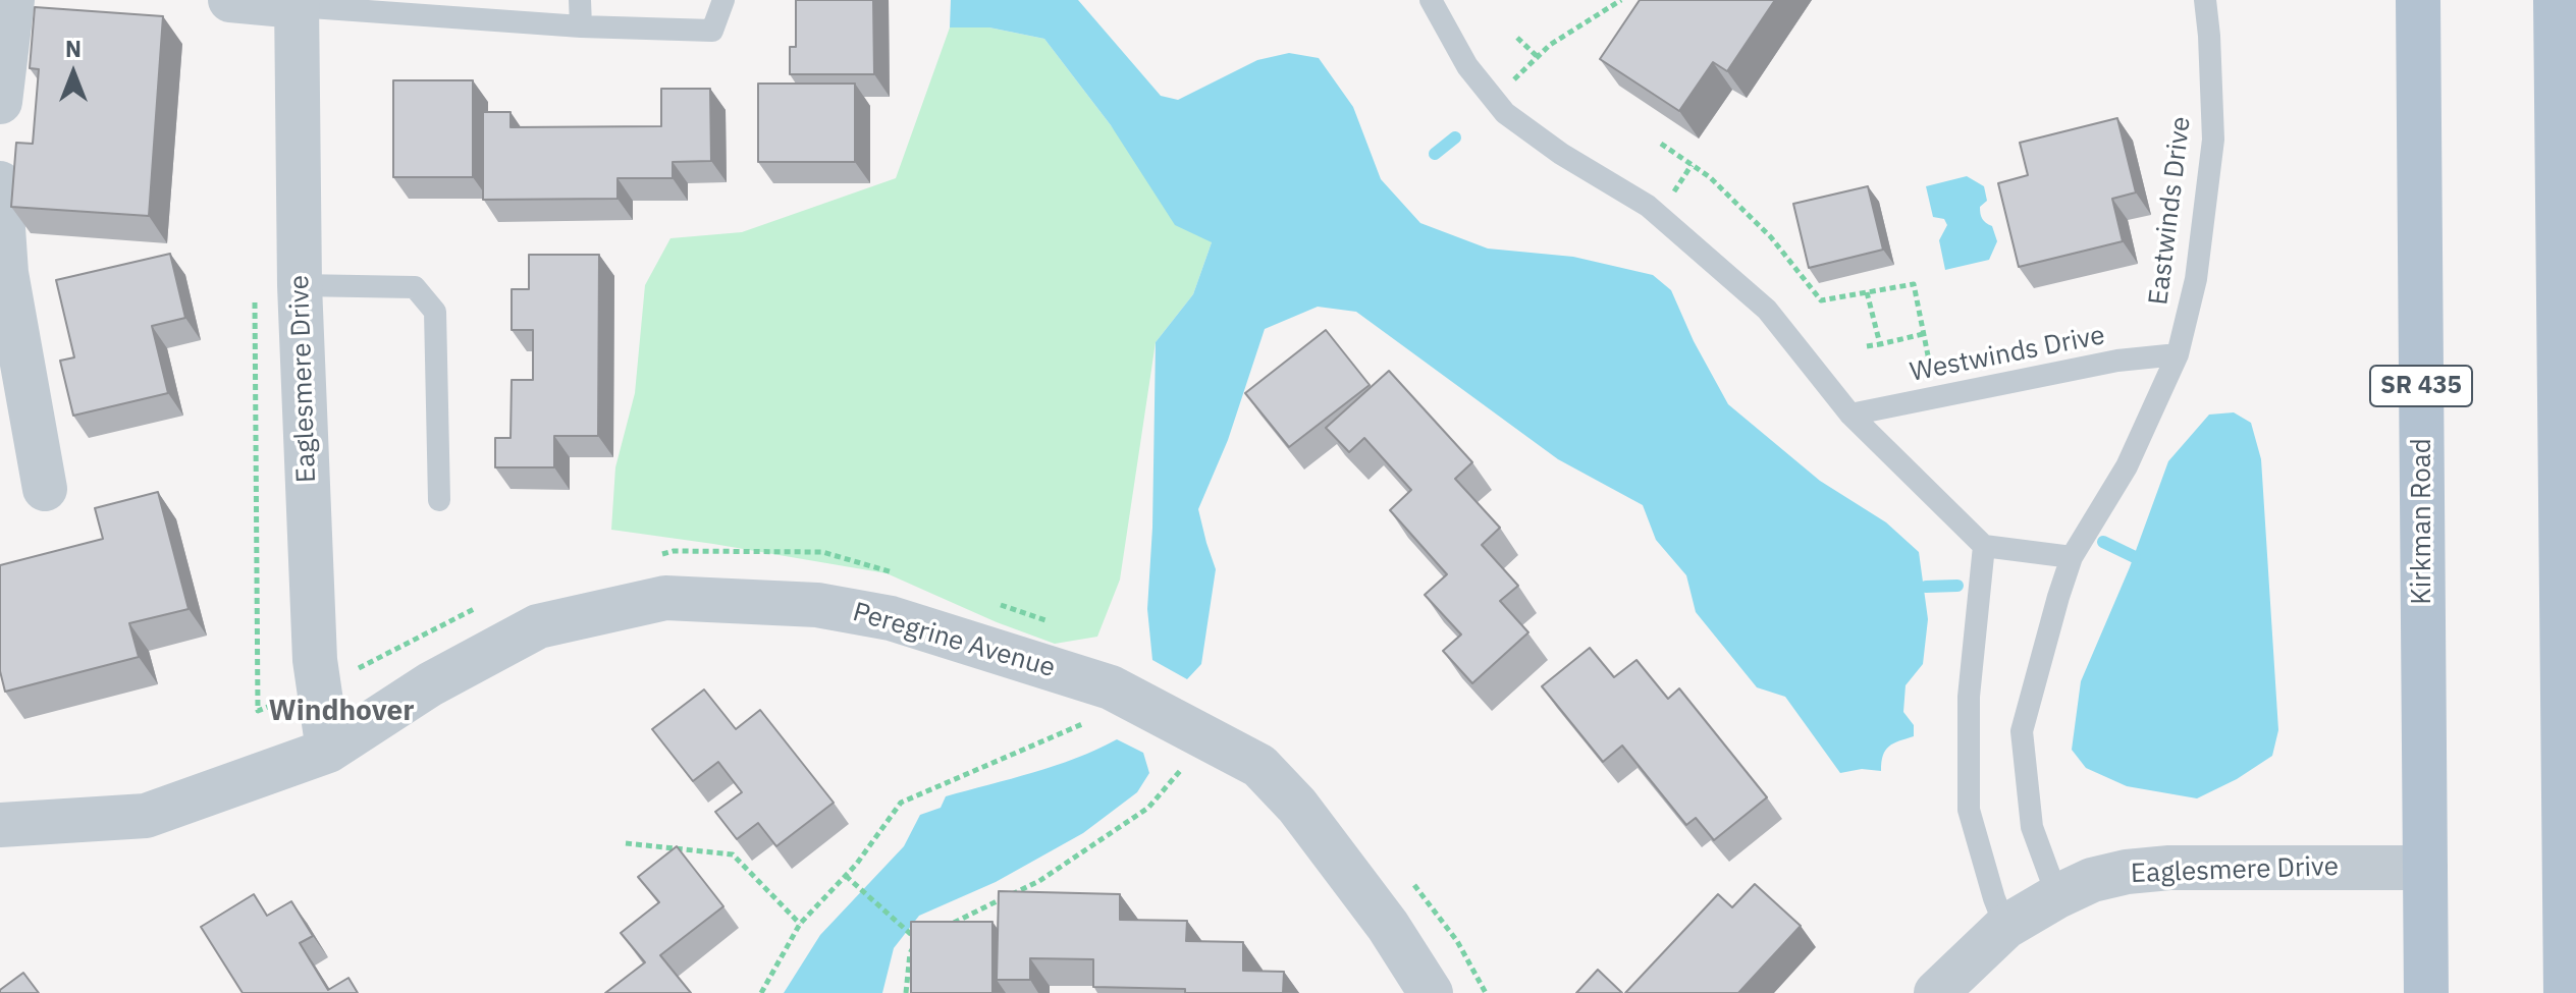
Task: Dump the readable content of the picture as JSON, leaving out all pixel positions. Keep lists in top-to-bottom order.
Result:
{
  "streets": {
    "main road": ["SR 435", "Kirkman Road"],
    "street": ["Eaglesmere Drive", "Peregrine Avenue"],
    "lane": ["Eastwinds Drive", "Westwinds Drive"]
  },
  "crossings": [
    ["Eastwinds Drive", "Westwinds Drive"],
    ["Eastwinds Drive", "Eaglesmere Drive"],
    ["Eaglesmere Drive", "Kirkman Road"],
    ["Eaglesmere Drive", "Peregrine Avenue"]
  ],
  "districts": ["Windhover"],
  "north": "top"
}
